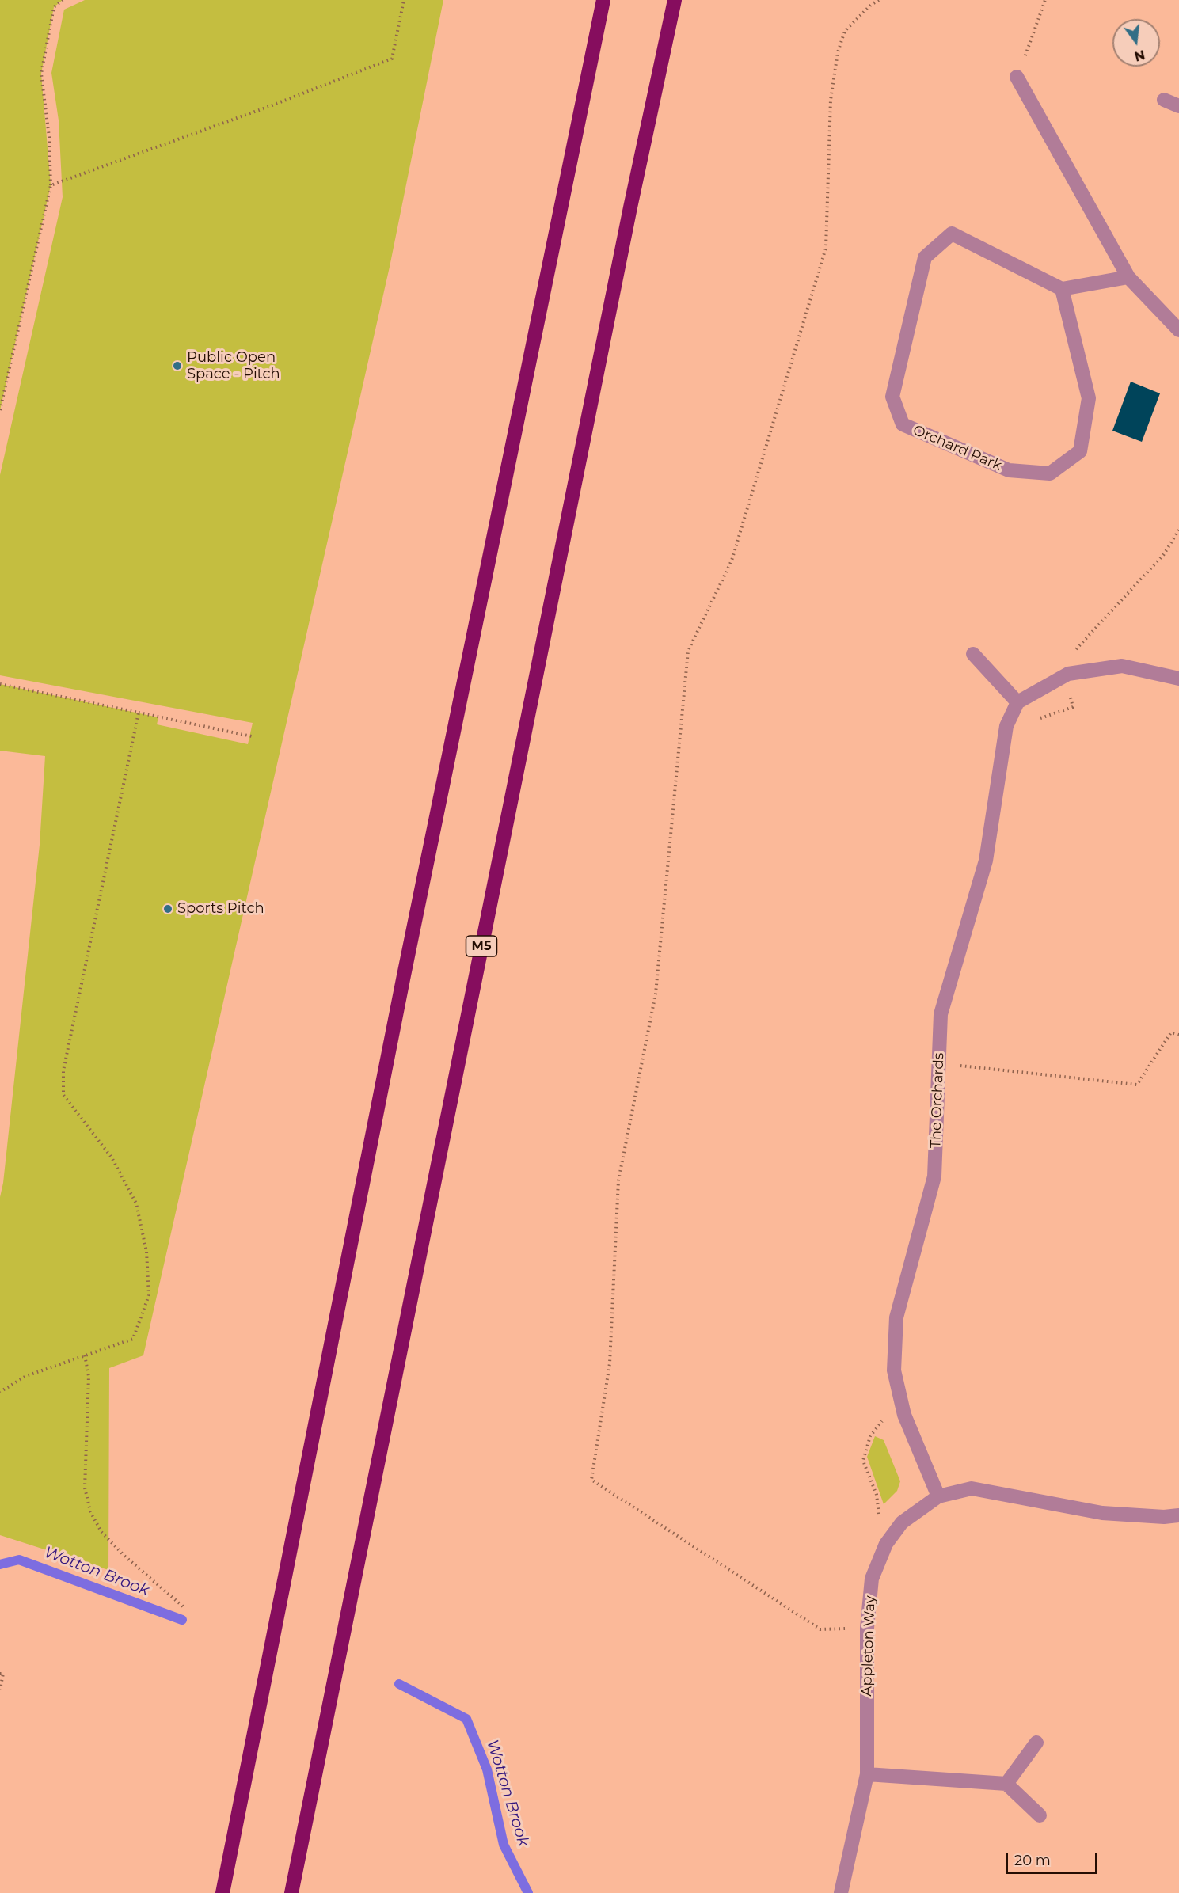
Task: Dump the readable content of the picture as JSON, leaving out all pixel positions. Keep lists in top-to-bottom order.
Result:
{
  "streets": {
    "highway": ["M5"],
    "street": ["Orchard Park", "The Orchards", "Appleton Way"]
  },
  "crossings": [
    ["The Orchards", "Appleton Way"]
  ],
  "water": ["Wotton Brook"],
  "places": ["Public Open Space - Pitch", "Sports Pitch"],
  "scale_bar": "20 m",
  "north": "bottom"
}
